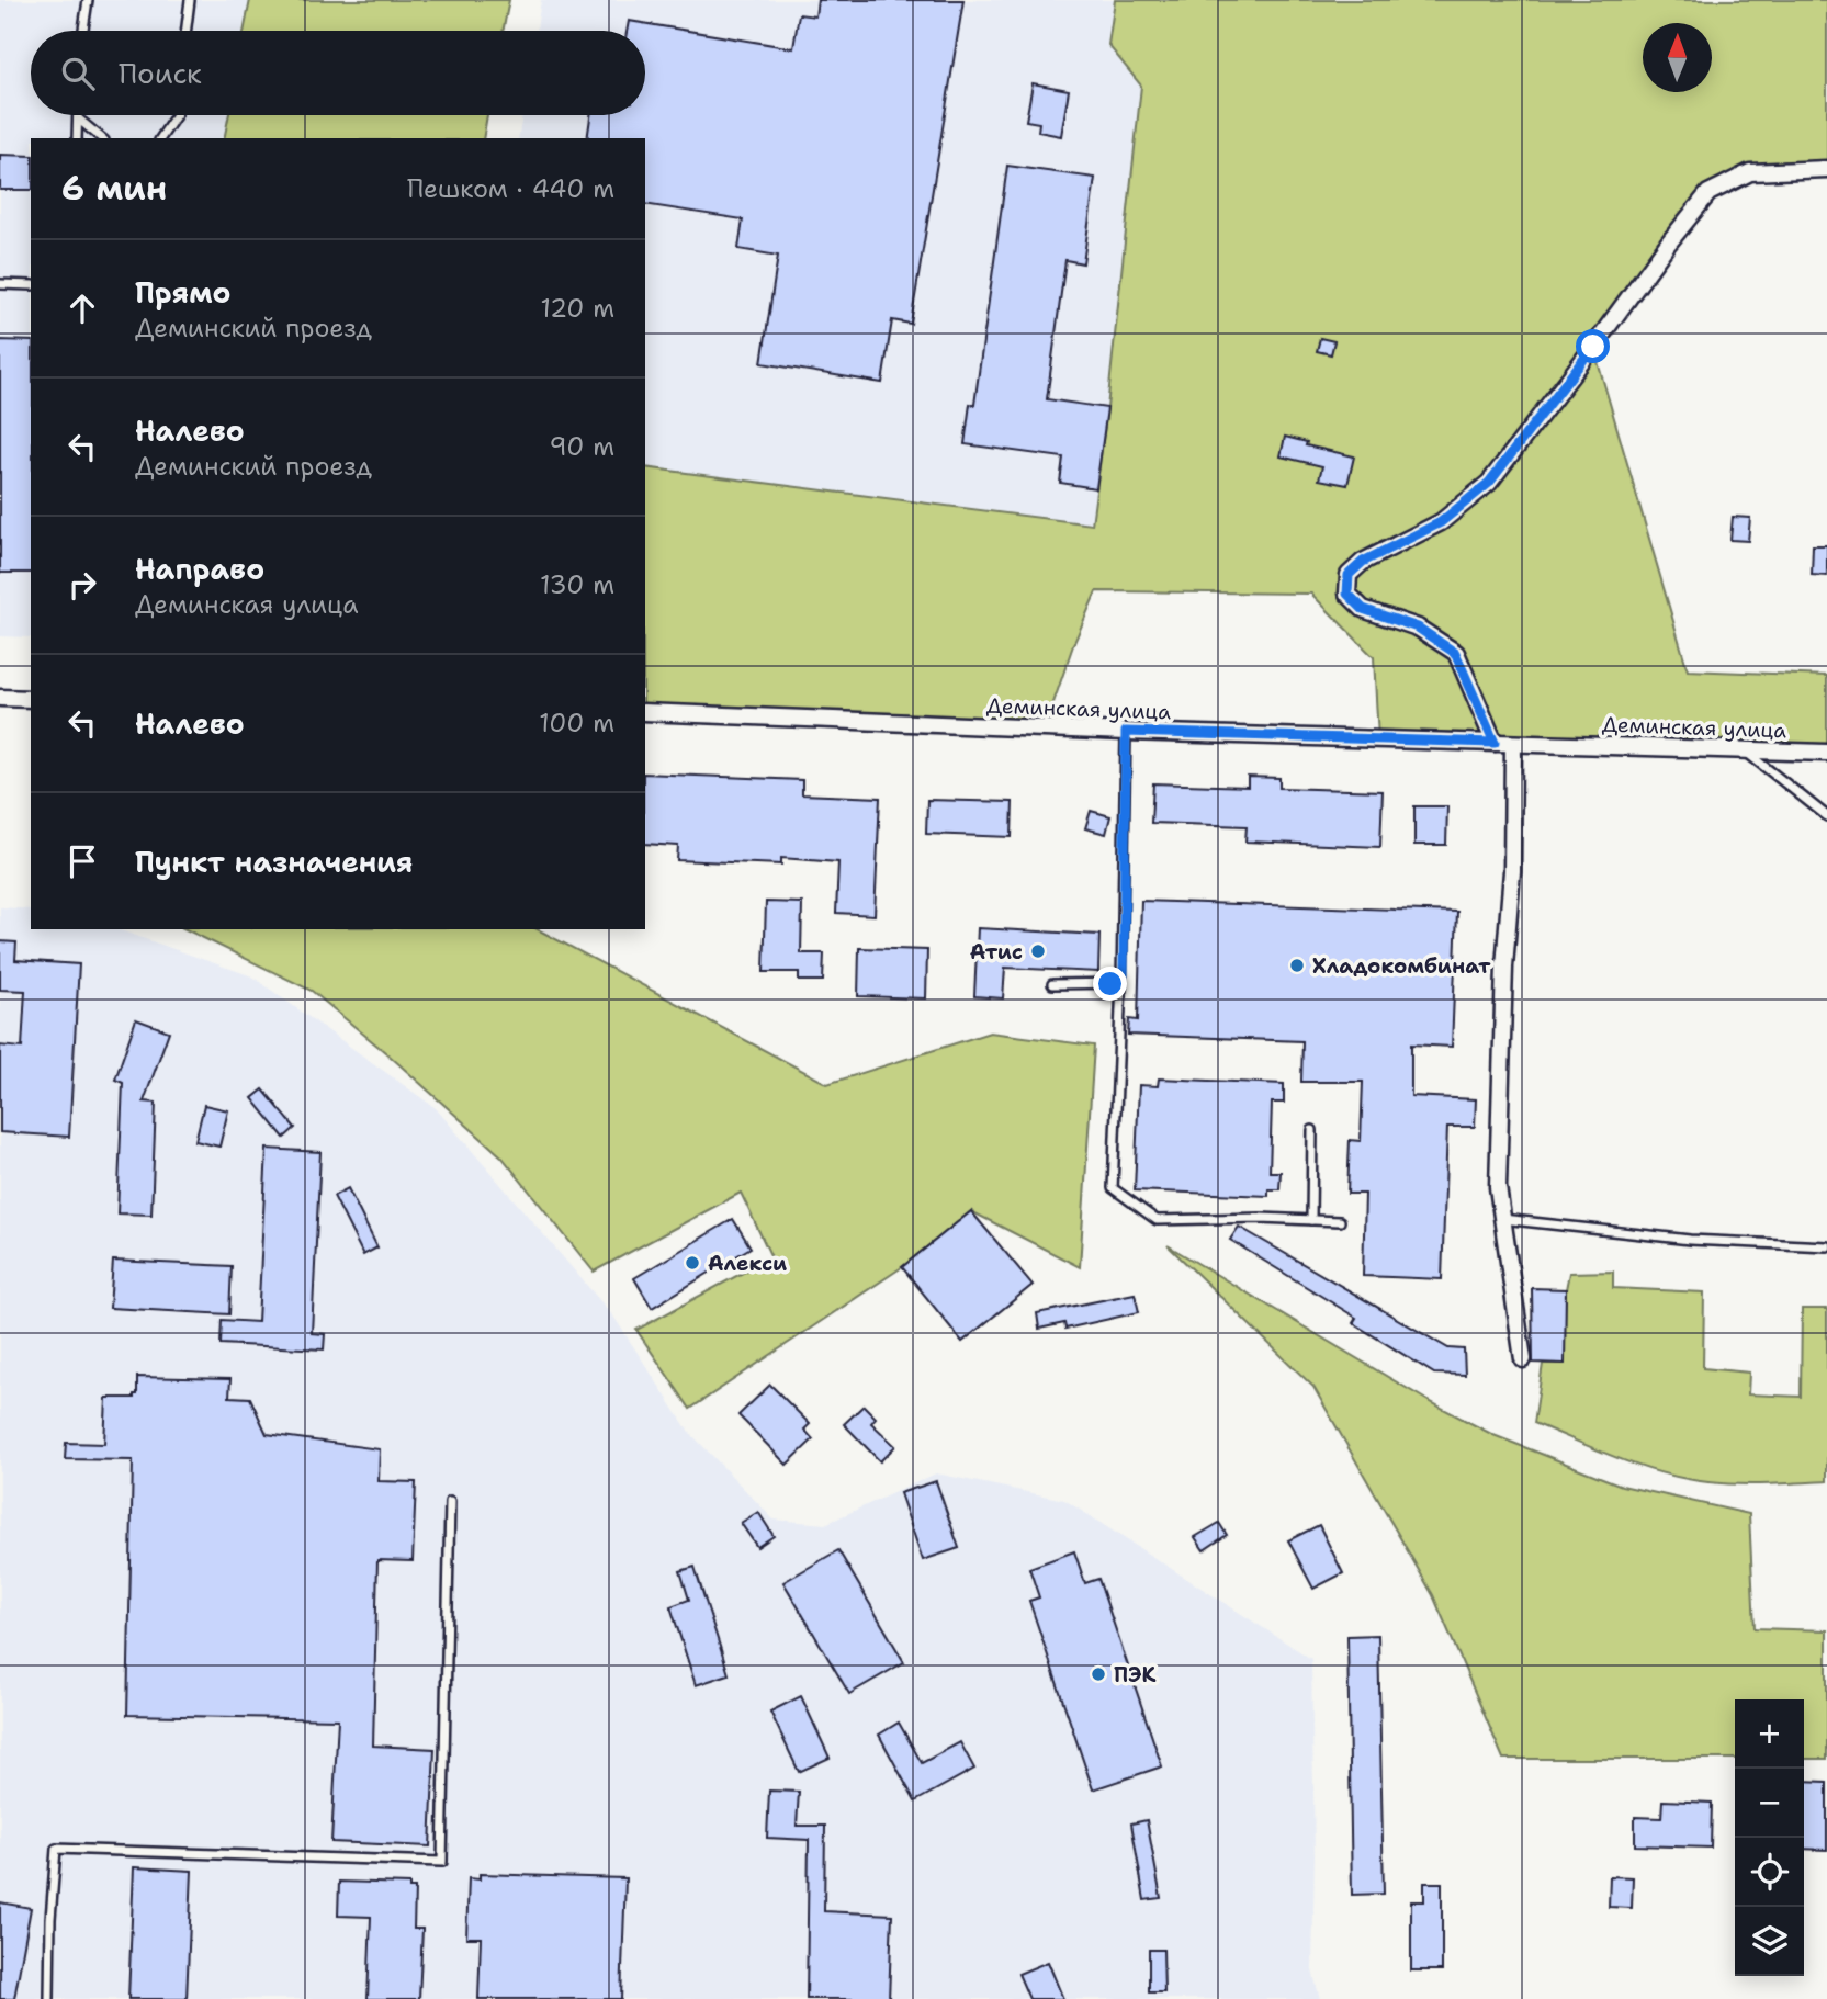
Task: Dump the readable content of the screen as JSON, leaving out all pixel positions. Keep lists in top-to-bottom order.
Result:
{
  "streets": {
    "street": ["Деминская улица"]
  },
  "places": [
    "Атис",
    "Хладокомбинат",
    "Алекси",
    "ПЭК"
  ],
  "north": "top",
  "page": {
    "search": "Поиск",
    "heading": ["6 мин", "Пешком · 440 m"],
    "list": [
      ["Прямо", "Деминский проезд", "120 m"],
      ["Налево", "Деминский проезд", "90 m"],
      ["Направо", "Деминская улица", "130 m"],
      ["Налево", "100 m"],
      "Пункт назначения"
    ],
    "map_buttons": ["+", "−"]
  }
}
